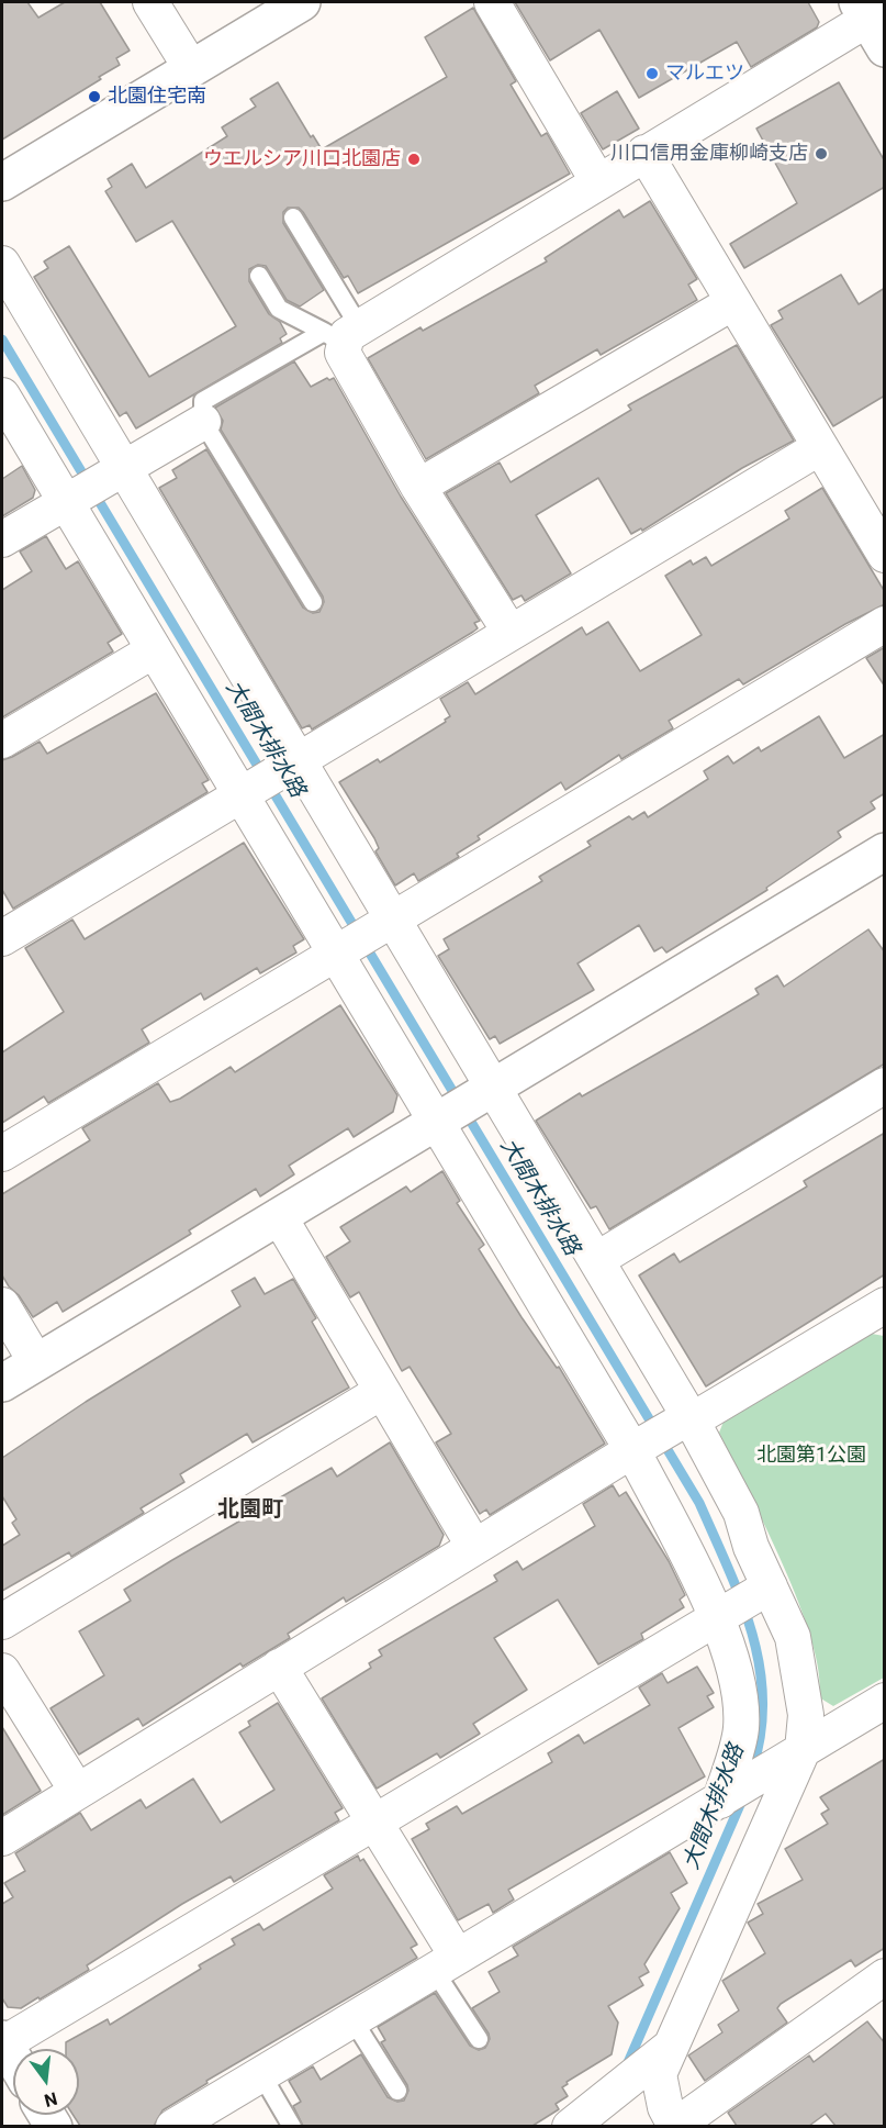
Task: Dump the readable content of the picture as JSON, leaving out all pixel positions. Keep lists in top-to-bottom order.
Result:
{
  "districts": ["北園町"],
  "water": ["大間木排水路"],
  "parks": ["北園第1公園"],
  "places": [
    "マルエツ",
    "北園住宅南",
    "川口信用金庫柳崎支店",
    "ウエルシア川口北園店"
  ],
  "north": "bottom"
}
